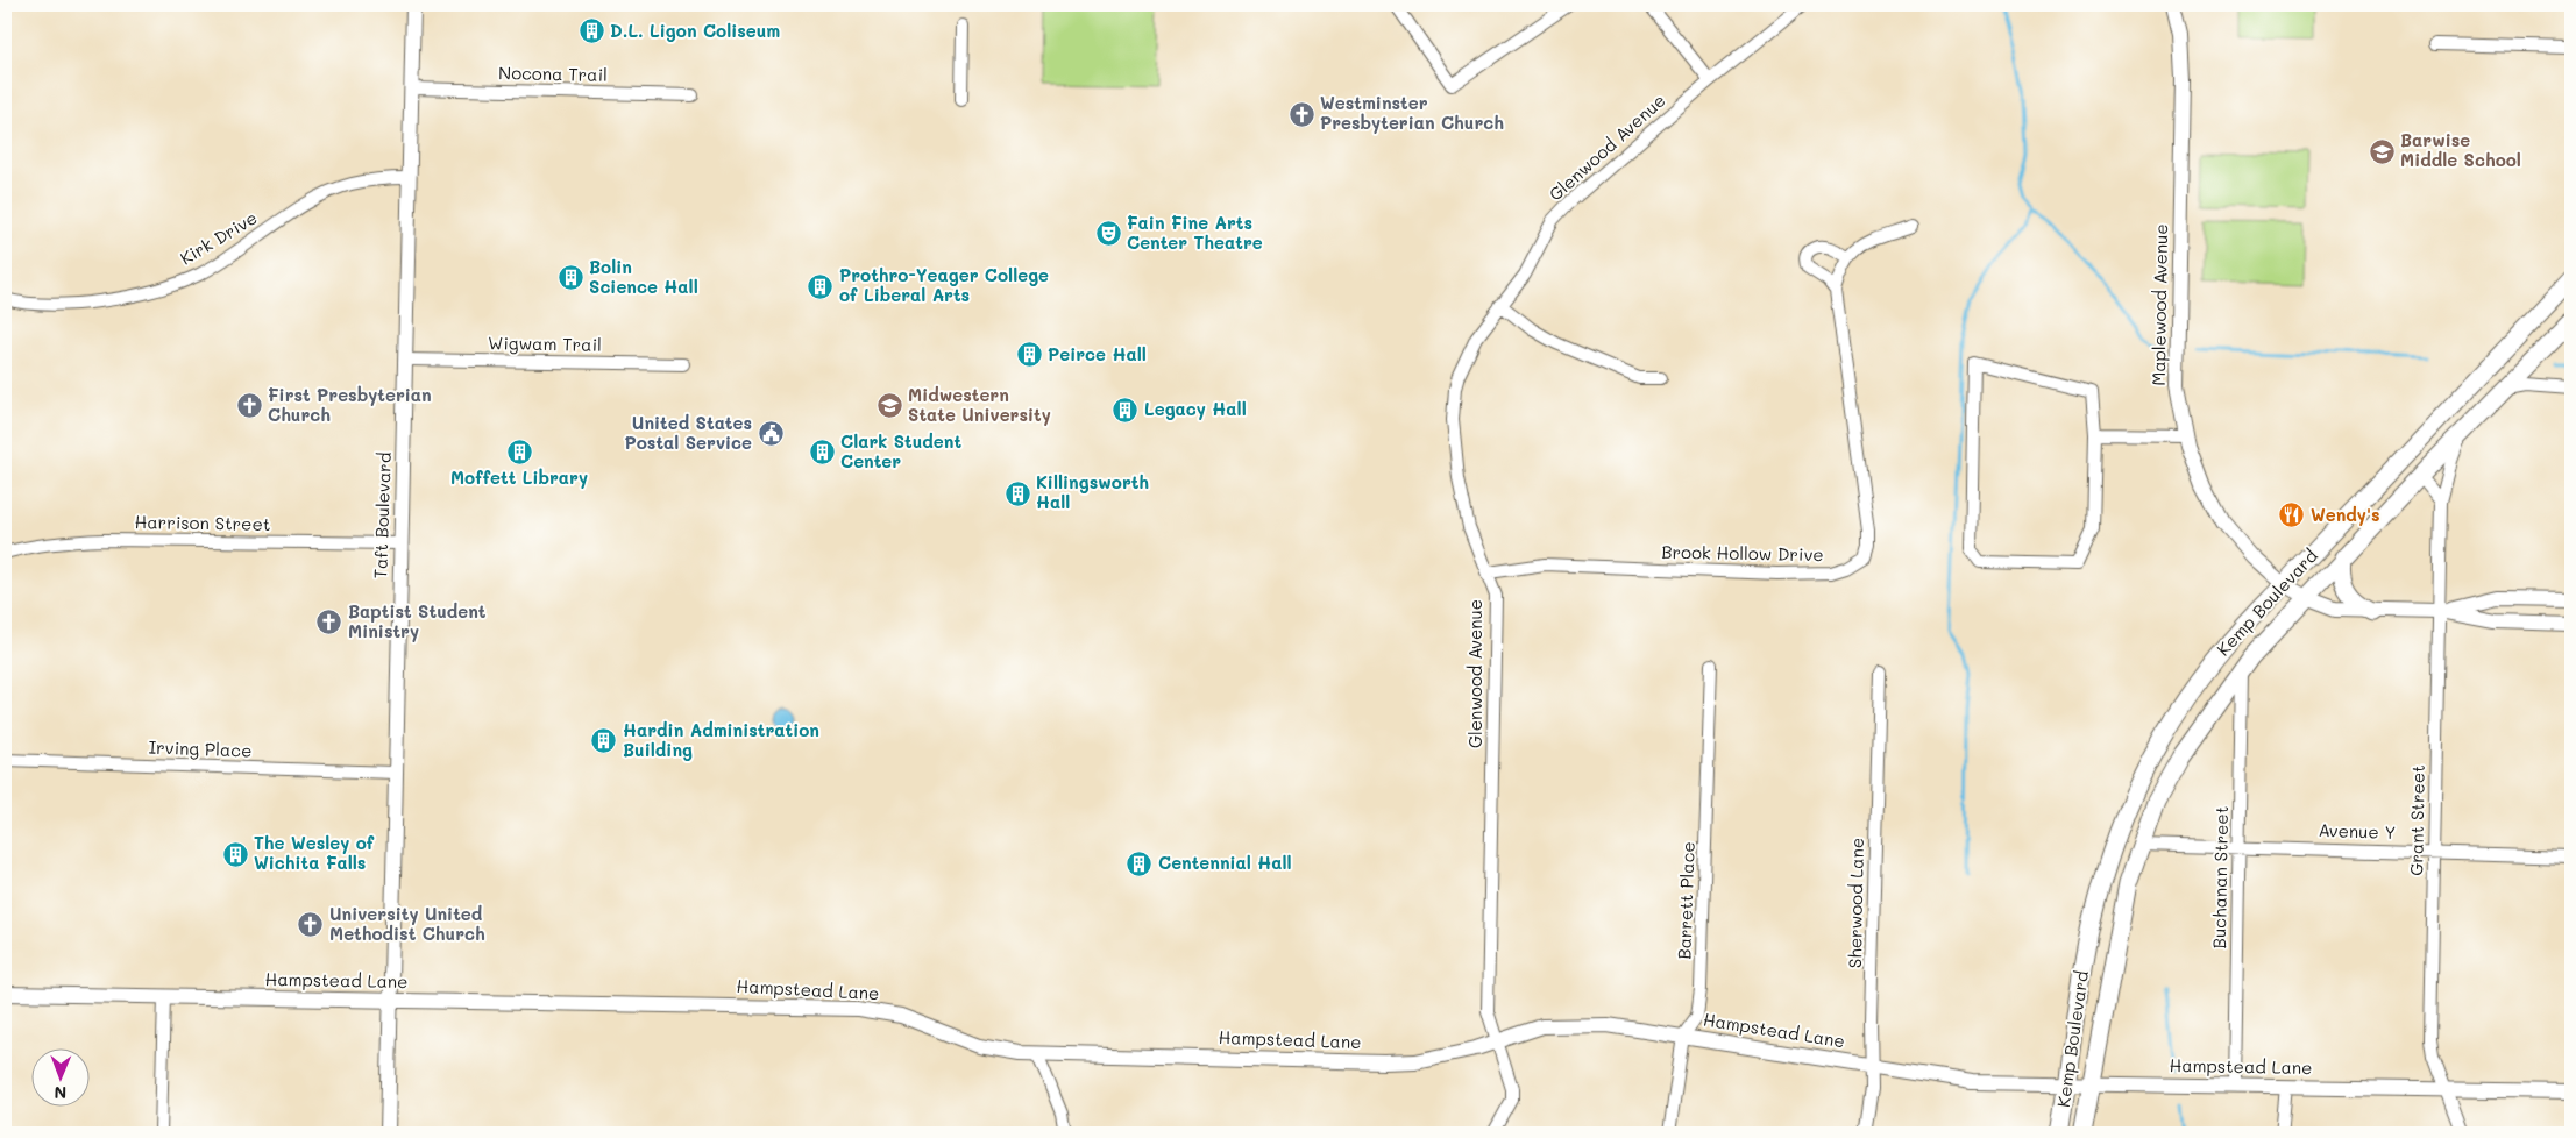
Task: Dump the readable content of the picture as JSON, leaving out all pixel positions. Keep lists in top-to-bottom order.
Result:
{
  "streets": {
    "main road": ["Kemp Boulevard"],
    "street": [
      "Nocona Trail",
      "Glenwood Avenue",
      "Kirk Drive",
      "Maplewood Avenue",
      "Wigwam Trail",
      "Taft Boulevard",
      "Harrison Street",
      "Brook Hollow Drive",
      "Irving Place",
      "Grant Street",
      "Avenue Y",
      "Buchanan Street",
      "Barrett Place",
      "Sherwood Lane",
      "Hampstead Lane"
    ]
  },
  "crossings": [
    ["Nocona Trail", "Taft Boulevard"],
    ["Glenwood Avenue", "Brook Hollow Drive"],
    ["Glenwood Avenue", "Hampstead Lane"],
    ["Kirk Drive", "Taft Boulevard"],
    ["Maplewood Avenue", "Kemp Boulevard"],
    ["Maplewood Avenue", "Grant Street"],
    ["Wigwam Trail", "Taft Boulevard"],
    ["Taft Boulevard", "Harrison Street"],
    ["Taft Boulevard", "Irving Place"],
    ["Taft Boulevard", "Hampstead Lane"],
    ["Kemp Boulevard", "Grant Street"],
    ["Kemp Boulevard", "Avenue Y"],
    ["Kemp Boulevard", "Buchanan Street"],
    ["Kemp Boulevard", "Hampstead Lane"],
    ["Grant Street", "Avenue Y"],
    ["Grant Street", "Hampstead Lane"],
    ["Avenue Y", "Buchanan Street"],
    ["Buchanan Street", "Hampstead Lane"],
    ["Barrett Place", "Hampstead Lane"],
    ["Sherwood Lane", "Hampstead Lane"]
  ],
  "places": {
    "building": [
      "D.L. Ligon Coliseum",
      "Bolin Science Hall",
      "Prothro-Yeager College of Liberal Arts",
      "Peirce Hall",
      "Legacy Hall",
      "Moffett Library",
      "Clark Student Center",
      "Killingsworth Hall",
      "Hardin Administration Building",
      "The Wesley of Wichita Falls",
      "Centennial Hall"
    ],
    "church": [
      "Westminster Presbyterian Church",
      "First Presbyterian Church",
      "Baptist Student Ministry",
      "University United Methodist Church"
    ],
    "school or university": ["Barwise Middle School", "Midwestern State University"],
    "theatre": ["Fain Fine Arts Center Theatre"],
    "public building": ["United States Postal Service"],
    "restaurant": ["Wendy's"]
  },
  "north": "bottom"
}
